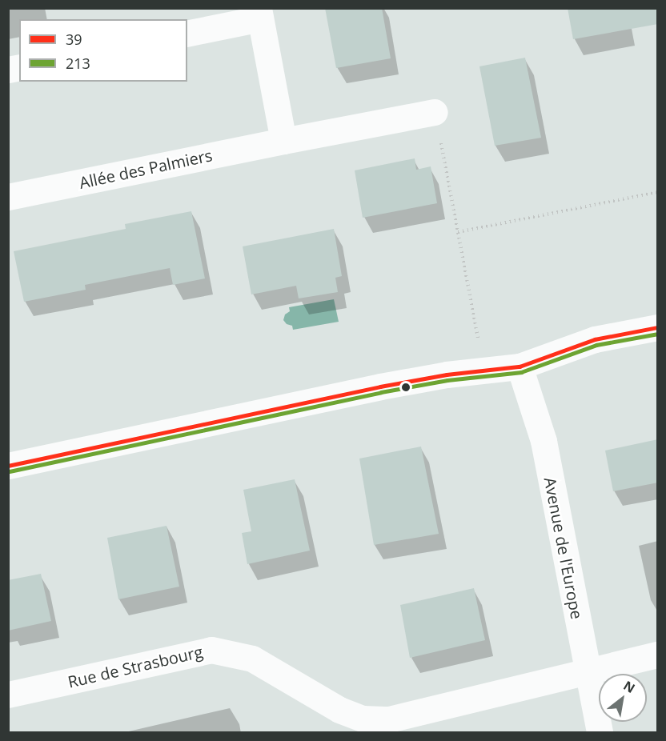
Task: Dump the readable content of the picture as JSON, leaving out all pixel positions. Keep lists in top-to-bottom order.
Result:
{
  "streets": {
    "street": ["Allée des Palmiers", "Avenue de l'Europe", "Rue de Strasbourg"]
  },
  "crossings": [
    ["Avenue de l'Europe", "Rue de Strasbourg"]
  ],
  "lines": ["transit line 39", "transit line 213"],
  "legend": ["39", "213"],
  "north": "top right"
}
